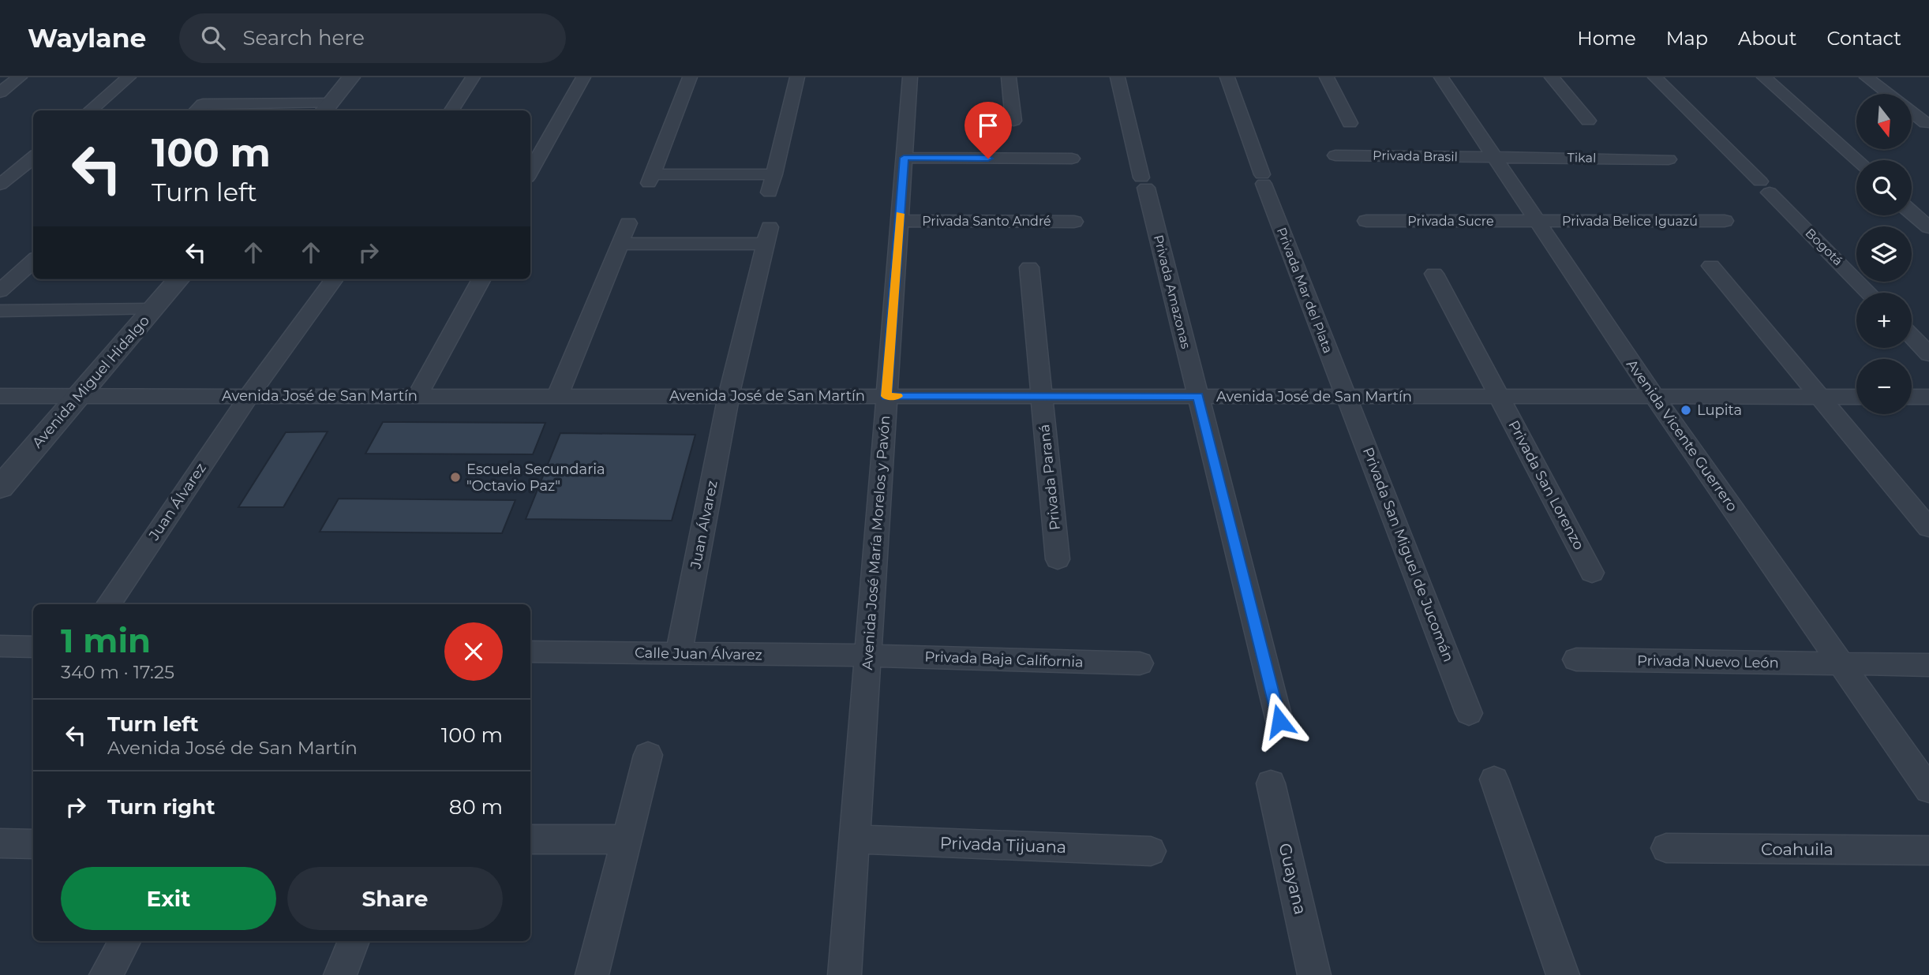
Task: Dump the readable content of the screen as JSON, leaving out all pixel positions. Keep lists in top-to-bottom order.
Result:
{
  "streets": {
    "street": [
      "Privada Brasil",
      "Tikal",
      "Privada Santo André",
      "Privada Sucre",
      "Privada Belice Iguazú",
      "Bogotá",
      "Privada Mar del Plata",
      "Privada Amazonas",
      "Avenida Miguel Hidalgo",
      "Avenida José de San Martín",
      "Avenida Vicente Guerrero",
      "Privada Paraná",
      "Privada San Lorenzo",
      "Juan Álvarez",
      "Avenida José María Morelos y Pavón",
      "Privada San Miguel de Jucomán",
      "Calle Juan Álvarez",
      "Privada Baja California",
      "Privada Nuevo León",
      "Privada Tijuana",
      "Coahuila",
      "Guayana"
    ]
  },
  "crossings": [
    ["Privada Brasil", "Tikal"],
    ["Privada Brasil", "Avenida Vicente Guerrero"],
    ["Tikal", "Avenida Vicente Guerrero"],
    ["Privada Santo André", "Avenida José María Morelos y Pavón"],
    ["Privada Sucre", "Privada Belice Iguazú"],
    ["Privada Sucre", "Avenida Vicente Guerrero"],
    ["Privada Belice Iguazú", "Avenida Vicente Guerrero"],
    ["Privada Mar del Plata", "Avenida José de San Martín"],
    ["Privada Mar del Plata", "Privada San Miguel de Jucomán"],
    ["Privada Amazonas", "Avenida José de San Martín"],
    ["Avenida Miguel Hidalgo", "Avenida José de San Martín"],
    ["Avenida José de San Martín", "Avenida Vicente Guerrero"],
    ["Avenida José de San Martín", "Privada Paraná"],
    ["Avenida José de San Martín", "Privada San Lorenzo"],
    ["Avenida José de San Martín", "Juan Álvarez"],
    ["Avenida José de San Martín", "Avenida José María Morelos y Pavón"],
    ["Avenida José de San Martín", "Privada San Miguel de Jucomán"],
    ["Avenida Vicente Guerrero", "Privada Nuevo León"],
    ["Juan Álvarez", "Calle Juan Álvarez"],
    ["Avenida José María Morelos y Pavón", "Calle Juan Álvarez"],
    ["Avenida José María Morelos y Pavón", "Privada Baja California"],
    ["Avenida José María Morelos y Pavón", "Privada Tijuana"],
    ["Calle Juan Álvarez", "Privada Baja California"]
  ],
  "places": ["Lupita", "Escuela Secundaria \"Octavio Paz\""],
  "north": "bottom",
  "page": {
    "header": "Waylane",
    "search": "Search here",
    "nav": [
      "Home",
      "Map",
      "About",
      "Contact"
    ],
    "map_buttons": ["+", "−"],
    "turn": ["100 m", "Turn left"],
    "heading": ["1 min", "340 m · 17:25"],
    "list": [
      {
        "name": "Turn left",
        "note": "Avenida José de San Martín",
        "value": "100 m"
      },
      {
        "name": "Turn right",
        "value": "80 m"
      }
    ],
    "buttons": ["Exit", "Share"]
  }
}
